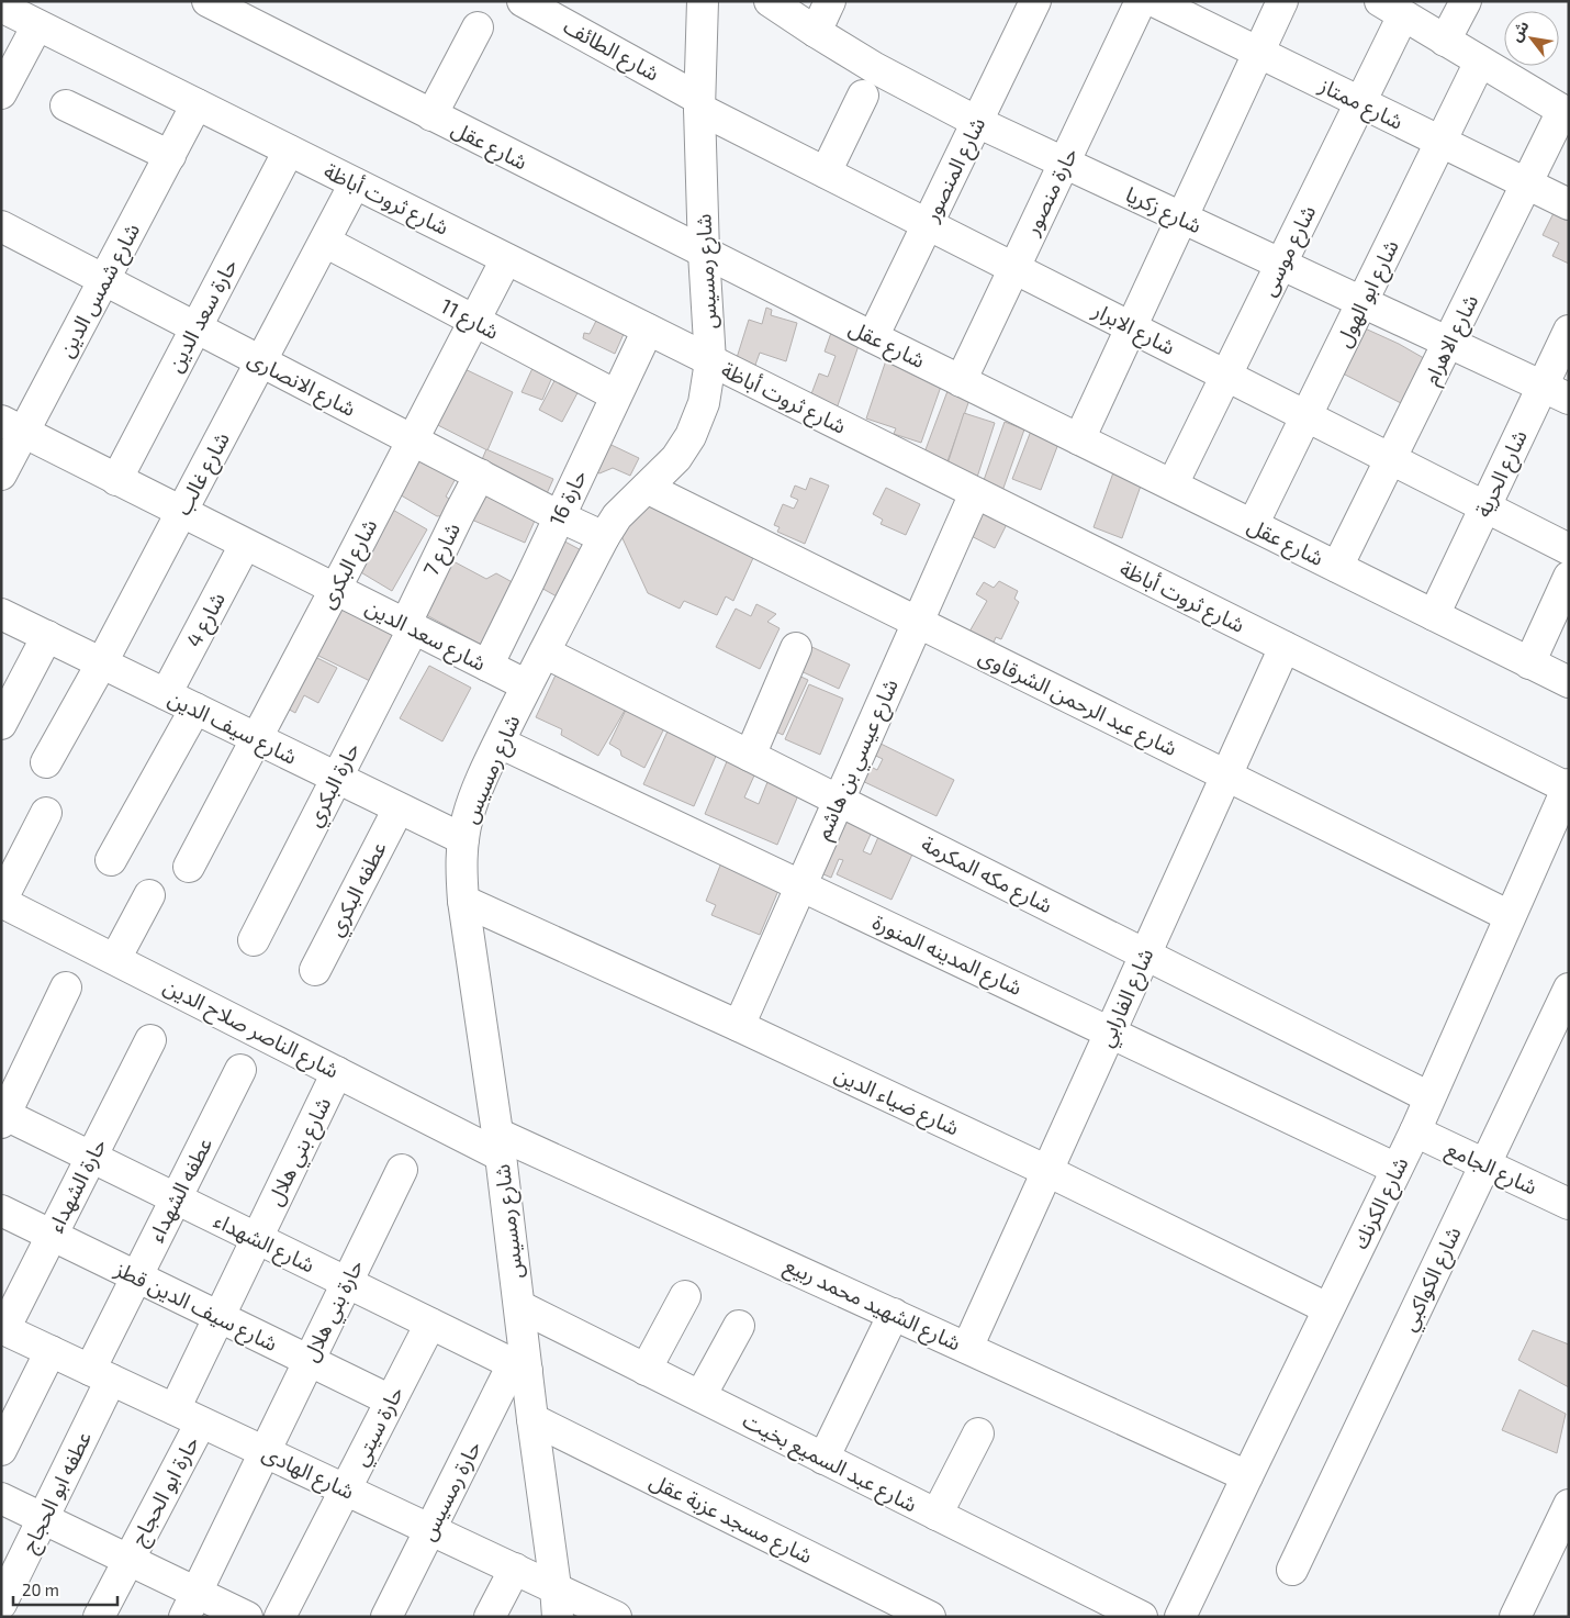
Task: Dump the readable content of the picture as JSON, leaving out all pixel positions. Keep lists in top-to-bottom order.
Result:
{
  "streets": {
    "street": [
      "شارع الطائف",
      "شارع ممتاز",
      "شارع عقل",
      "شارع المنصور",
      "حارة منصور",
      "شارع ثروت أباظة",
      "شارع زكريا",
      "شارع موسى",
      "شارع رمسيس",
      "شارع شمس الدين",
      "شارع ابو الهول",
      "حارة سعد الدين",
      "شارع 11",
      "شارع الابرار",
      "شارع الاهرام",
      "شارع الانصارى",
      "شارع غالب",
      "شارع الحرية",
      "حارة 16",
      "شارع 7",
      "شارع البكرى",
      "شارع 4",
      "شارع سعد الدين",
      "شارع عبد الرحمن الشرقاوى",
      "شارع سيف الدين",
      "شارع عيسي بن هاشم",
      "حارة البكري",
      "شارع مكه المكرمة",
      "عطفه البكري",
      "شارع المدينه المنورة",
      "شارع الفارابي",
      "شارع الناصر صلاح الدين",
      "شارع ضياء الدين",
      "شارع بني هلال",
      "شارع الجامع",
      "حارة الشهداء",
      "عطفه الشهداء",
      "شارع الكرنك",
      "شارع الشهداء",
      "شارع الكواكبي",
      "شارع الشهيد محمد ربيع",
      "شارع سيف الدين قطز",
      "حارة بني هلال",
      "حارة سيتي",
      "شارع عبد السميع بخيت",
      "شارع الهادى",
      "حارة ابو الحجاج",
      "حارة رمسيس",
      "عطفه ابو الحجاج",
      "شارع مسجد عزبة عقل"
    ]
  },
  "crossings": [
    ["شارع الطائف", "شارع رمسيس"],
    ["شارع الطائف", "شارع الابرار"],
    ["شارع ممتاز", "شارع موسى"],
    ["شارع ممتاز", "شارع ابو الهول"],
    ["شارع ممتاز", "شارع الاهرام"],
    ["شارع عقل", "شارع المنصور"],
    ["شارع عقل", "حارة منصور"],
    ["شارع عقل", "شارع موسى"],
    ["شارع عقل", "شارع رمسيس"],
    ["شارع عقل", "شارع ابو الهول"],
    ["شارع عقل", "شارع الاهرام"],
    ["شارع عقل", "شارع الحرية"],
    ["شارع المنصور", "شارع زكريا"],
    ["شارع المنصور", "شارع الابرار"],
    ["حارة منصور", "شارع زكريا"],
    ["حارة منصور", "شارع الابرار"],
    ["شارع ثروت أباظة", "شارع رمسيس"],
    ["شارع ثروت أباظة", "شارع شمس الدين"],
    ["شارع ثروت أباظة", "حارة سعد الدين"],
    ["شارع ثروت أباظة", "شارع غالب"],
    ["شارع ثروت أباظة", "حارة 16"],
    ["شارع ثروت أباظة", "شارع البكرى"],
    ["شارع ثروت أباظة", "شارع عيسي بن هاشم"],
    ["شارع ثروت أباظة", "شارع الفارابي"],
    ["شارع ثروت أباظة", "شارع الكرنك"],
    ["شارع زكريا", "شارع موسى"],
    ["شارع زكريا", "شارع ابو الهول"],
    ["شارع زكريا", "شارع الاهرام"],
    ["شارع زكريا", "شارع الحرية"],
    ["شارع موسى", "شارع الابرار"],
    ["شارع رمسيس", "شارع الابرار"],
    ["شارع رمسيس", "شارع الانصارى"],
    ["شارع رمسيس", "شارع سعد الدين"],
    ["شارع رمسيس", "شارع عبد الرحمن الشرقاوى"],
    ["شارع رمسيس", "شارع سيف الدين"],
    ["شارع رمسيس", "شارع مكه المكرمة"],
    ["شارع رمسيس", "شارع المدينه المنورة"],
    ["شارع رمسيس", "شارع الناصر صلاح الدين"],
    ["شارع رمسيس", "شارع ضياء الدين"],
    ["شارع رمسيس", "شارع الشهداء"],
    ["شارع رمسيس", "شارع الشهيد محمد ربيع"],
    ["شارع رمسيس", "شارع عبد السميع بخيت"],
    ["شارع رمسيس", "شارع الهادى"],
    ["شارع رمسيس", "حارة رمسيس"],
    ["شارع رمسيس", "شارع مسجد عزبة عقل"],
    ["شارع شمس الدين", "شارع الانصارى"],
    ["شارع شمس الدين", "شارع سعد الدين"],
    ["شارع ابو الهول", "شارع الابرار"],
    ["حارة سعد الدين", "شارع الانصارى"],
    ["حارة سعد الدين", "شارع سعد الدين"],
    ["شارع 11", "شارع غالب"],
    ["شارع 11", "حارة 16"],
    ["شارع 11", "شارع البكرى"],
    ["شارع الابرار", "شارع الاهرام"],
    ["شارع الابرار", "شارع الحرية"],
    ["شارع الانصارى", "شارع غالب"],
    ["شارع الانصارى", "حارة 16"],
    ["شارع الانصارى", "شارع 7"],
    ["شارع الانصارى", "شارع البكرى"],
    ["شارع غالب", "شارع سعد الدين"],
    ["شارع غالب", "شارع سيف الدين"],
    ["حارة 16", "شارع سعد الدين"],
    ["شارع 7", "شارع سعد الدين"],
    ["شارع 7", "حارة البكري"],
    ["شارع البكرى", "شارع سعد الدين"],
    ["شارع البكرى", "شارع سيف الدين"],
    ["شارع 4", "شارع سعد الدين"],
    ["شارع 4", "شارع سيف الدين"],
    ["شارع سعد الدين", "حارة البكري"],
    ["شارع عبد الرحمن الشرقاوى", "شارع عيسي بن هاشم"],
    ["شارع عبد الرحمن الشرقاوى", "شارع الفارابي"],
    ["شارع عبد الرحمن الشرقاوى", "شارع الكرنك"],
    ["شارع سيف الدين", "حارة البكري"],
    ["شارع سيف الدين", "عطفه البكري"],
    ["شارع عيسي بن هاشم", "شارع مكه المكرمة"],
    ["شارع عيسي بن هاشم", "شارع المدينه المنورة"],
    ["شارع عيسي بن هاشم", "شارع ضياء الدين"],
    ["شارع مكه المكرمة", "شارع الفارابي"],
    ["شارع مكه المكرمة", "شارع الكرنك"],
    ["شارع المدينه المنورة", "شارع الفارابي"],
    ["شارع المدينه المنورة", "شارع الكرنك"],
    ["شارع الفارابي", "شارع ضياء الدين"],
    ["شارع الفارابي", "شارع الشهيد محمد ربيع"],
    ["شارع الناصر صلاح الدين", "شارع بني هلال"],
    ["شارع الناصر صلاح الدين", "شارع الشهيد محمد ربيع"],
    ["شارع ضياء الدين", "شارع الكرنك"],
    ["شارع بني هلال", "شارع الشهداء"],
    ["شارع بني هلال", "شارع سيف الدين قطز"],
    ["شارع بني هلال", "شارع الهادى"],
    ["شارع بني هلال", "حارة ابو الحجاج"],
    ["شارع الجامع", "شارع الكرنك"],
    ["شارع الجامع", "شارع الكواكبي"],
    ["حارة الشهداء", "شارع الشهداء"],
    ["حارة الشهداء", "شارع سيف الدين قطز"],
    ["حارة الشهداء", "شارع الهادى"],
    ["عطفه الشهداء", "شارع الشهداء"],
    ["عطفه الشهداء", "شارع سيف الدين قطز"],
    ["عطفه الشهداء", "شارع الهادى"],
    ["عطفه الشهداء", "عطفه ابو الحجاج"],
    ["شارع الكرنك", "شارع الشهيد محمد ربيع"],
    ["شارع الشهداء", "حارة بني هلال"],
    ["شارع الشهداء", "حارة سيتي"],
    ["شارع الشهداء", "حارة رمسيس"],
    ["شارع سيف الدين قطز", "حارة بني هلال"],
    ["شارع سيف الدين قطز", "حارة سيتي"],
    ["حارة بني هلال", "شارع الهادى"],
    ["حارة سيتي", "شارع الهادى"],
    ["شارع الهادى", "حارة ابو الحجاج"],
    ["شارع الهادى", "حارة رمسيس"],
    ["شارع الهادى", "عطفه ابو الحجاج"]
  ],
  "scale_bar": "20 m",
  "north": "top left"
}
